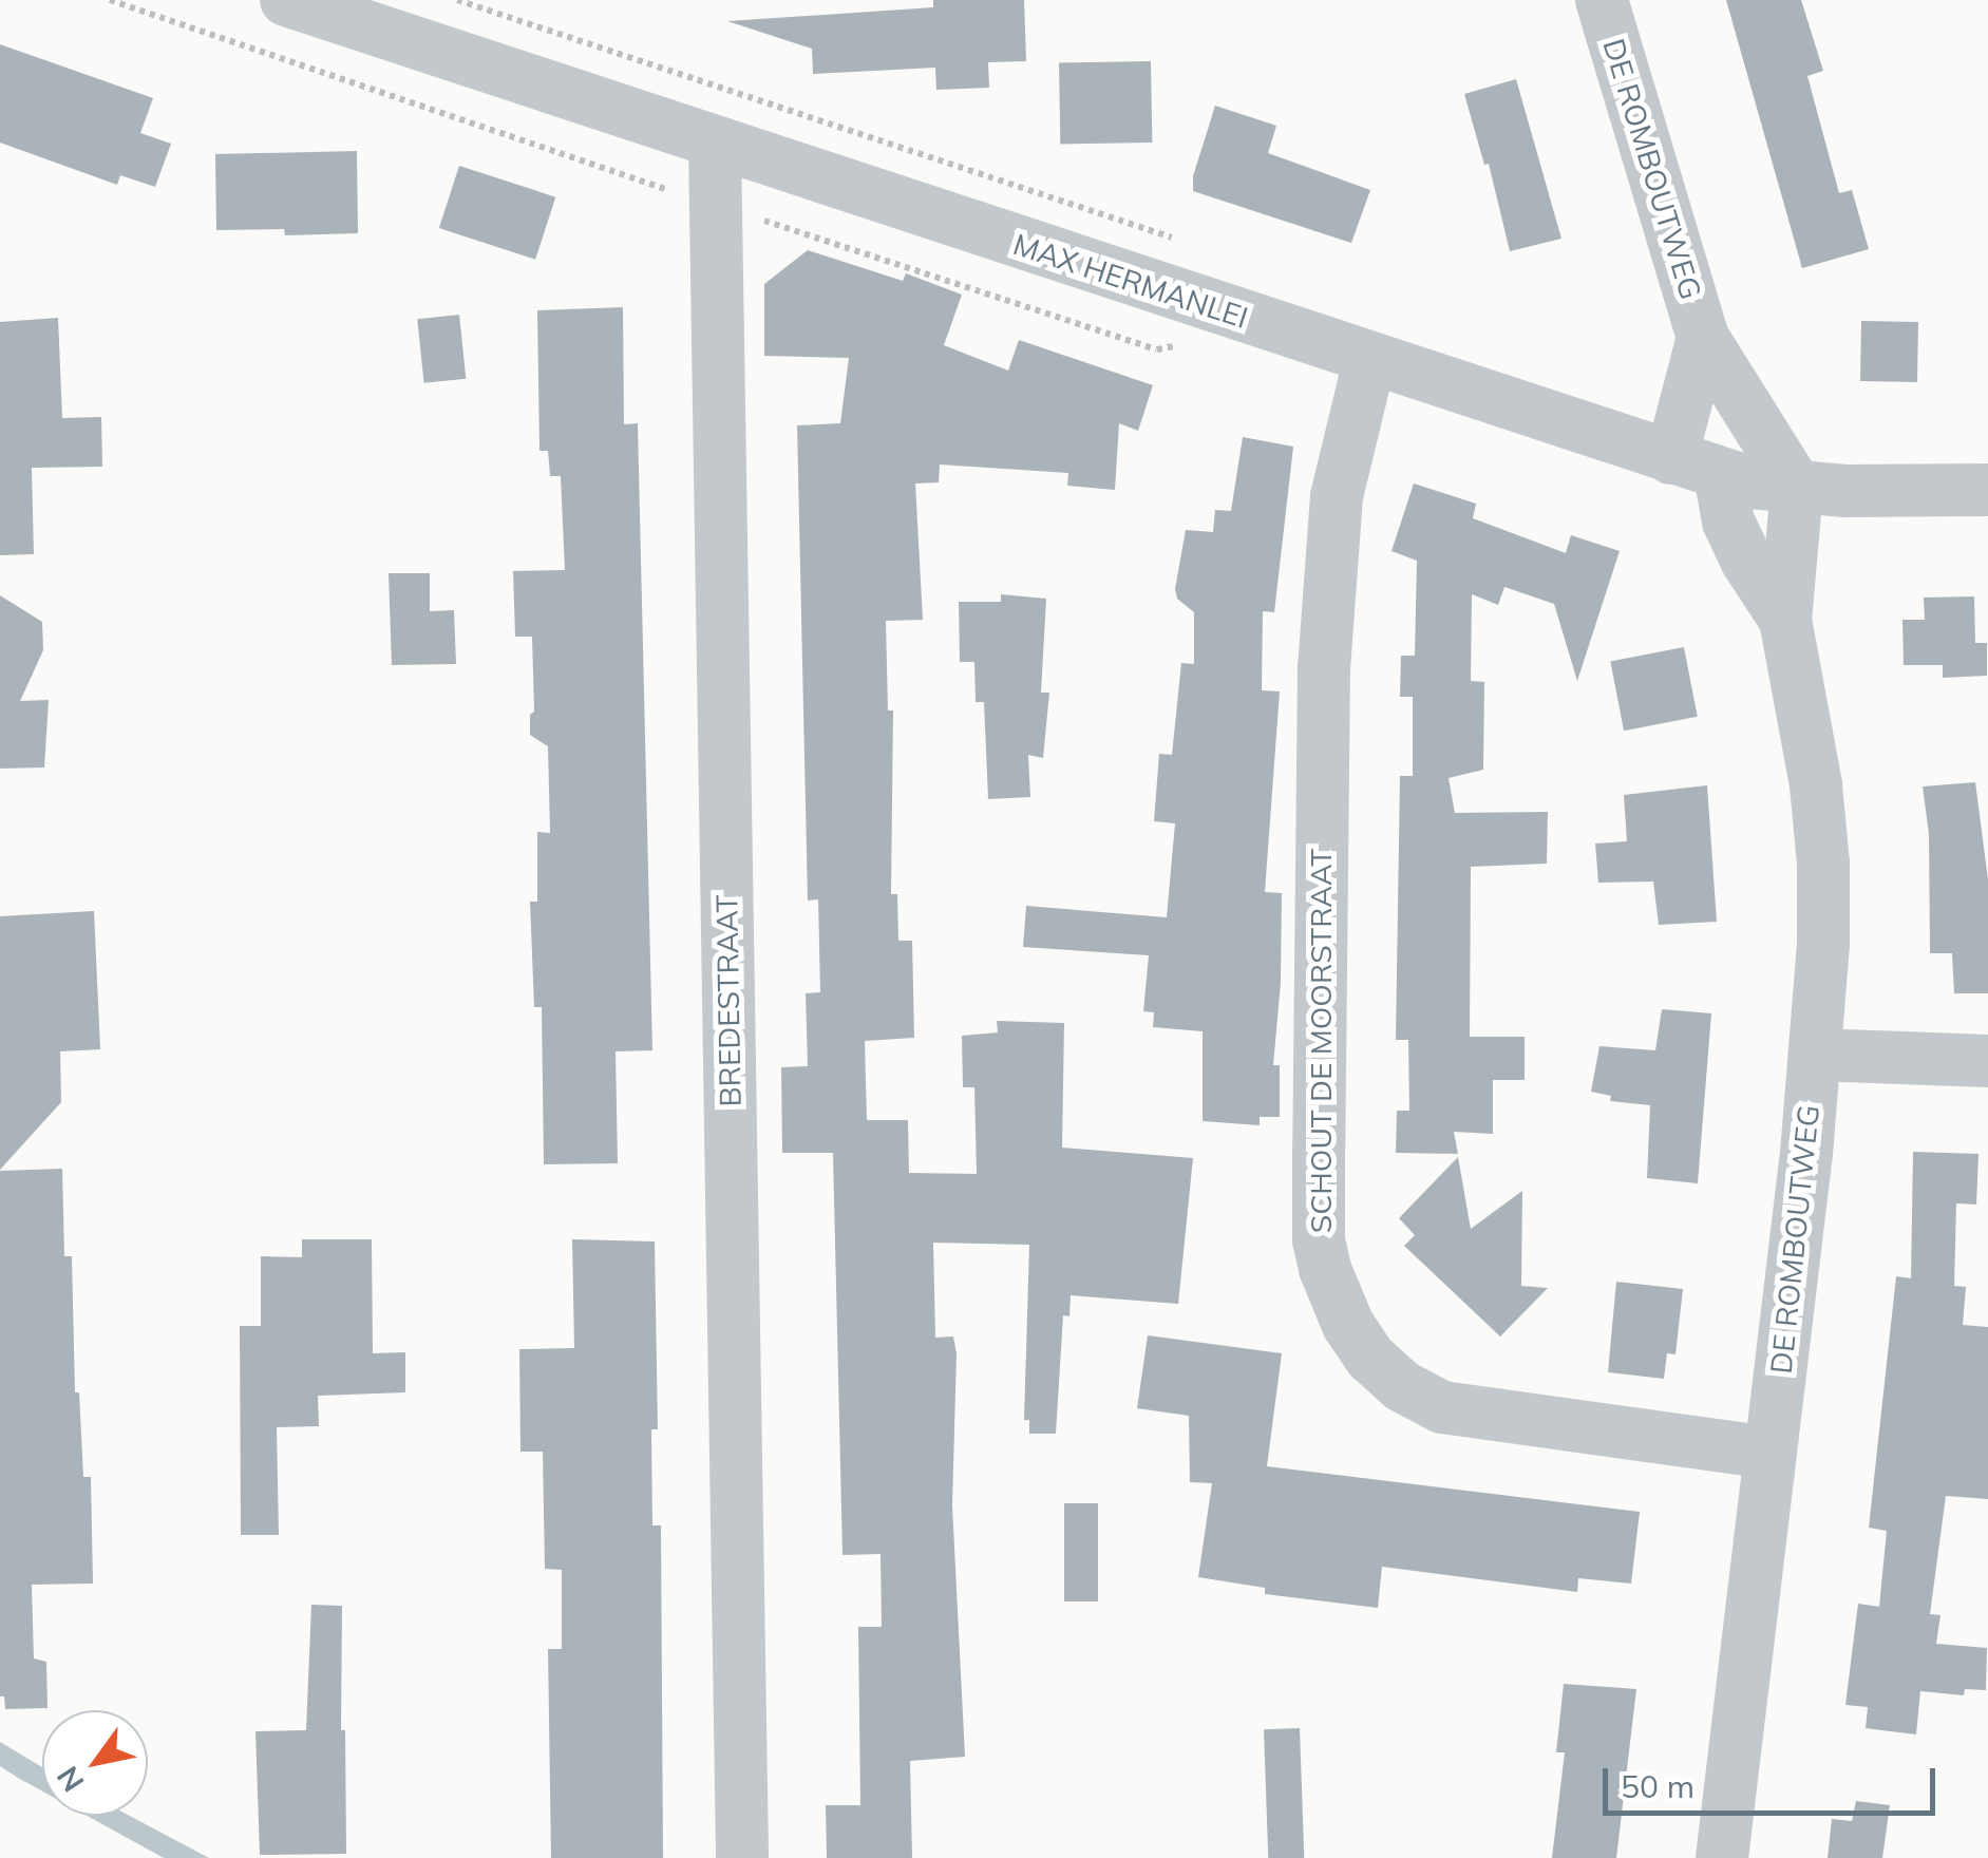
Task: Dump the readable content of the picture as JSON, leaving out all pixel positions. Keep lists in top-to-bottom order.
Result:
{
  "streets": {
    "street": [
      "DE ROMBOUTWEG",
      "MAX HERMANLEI",
      "BREDESTRAAT",
      "SCHOUT DE MOORSTRAAT"
    ]
  },
  "crossings": [
    ["DE ROMBOUTWEG", "MAX HERMANLEI"],
    ["DE ROMBOUTWEG", "SCHOUT DE MOORSTRAAT"],
    ["MAX HERMANLEI", "BREDESTRAAT"],
    ["MAX HERMANLEI", "SCHOUT DE MOORSTRAAT"]
  ],
  "scale_bar": "50 m",
  "north": "bottom left"
}
